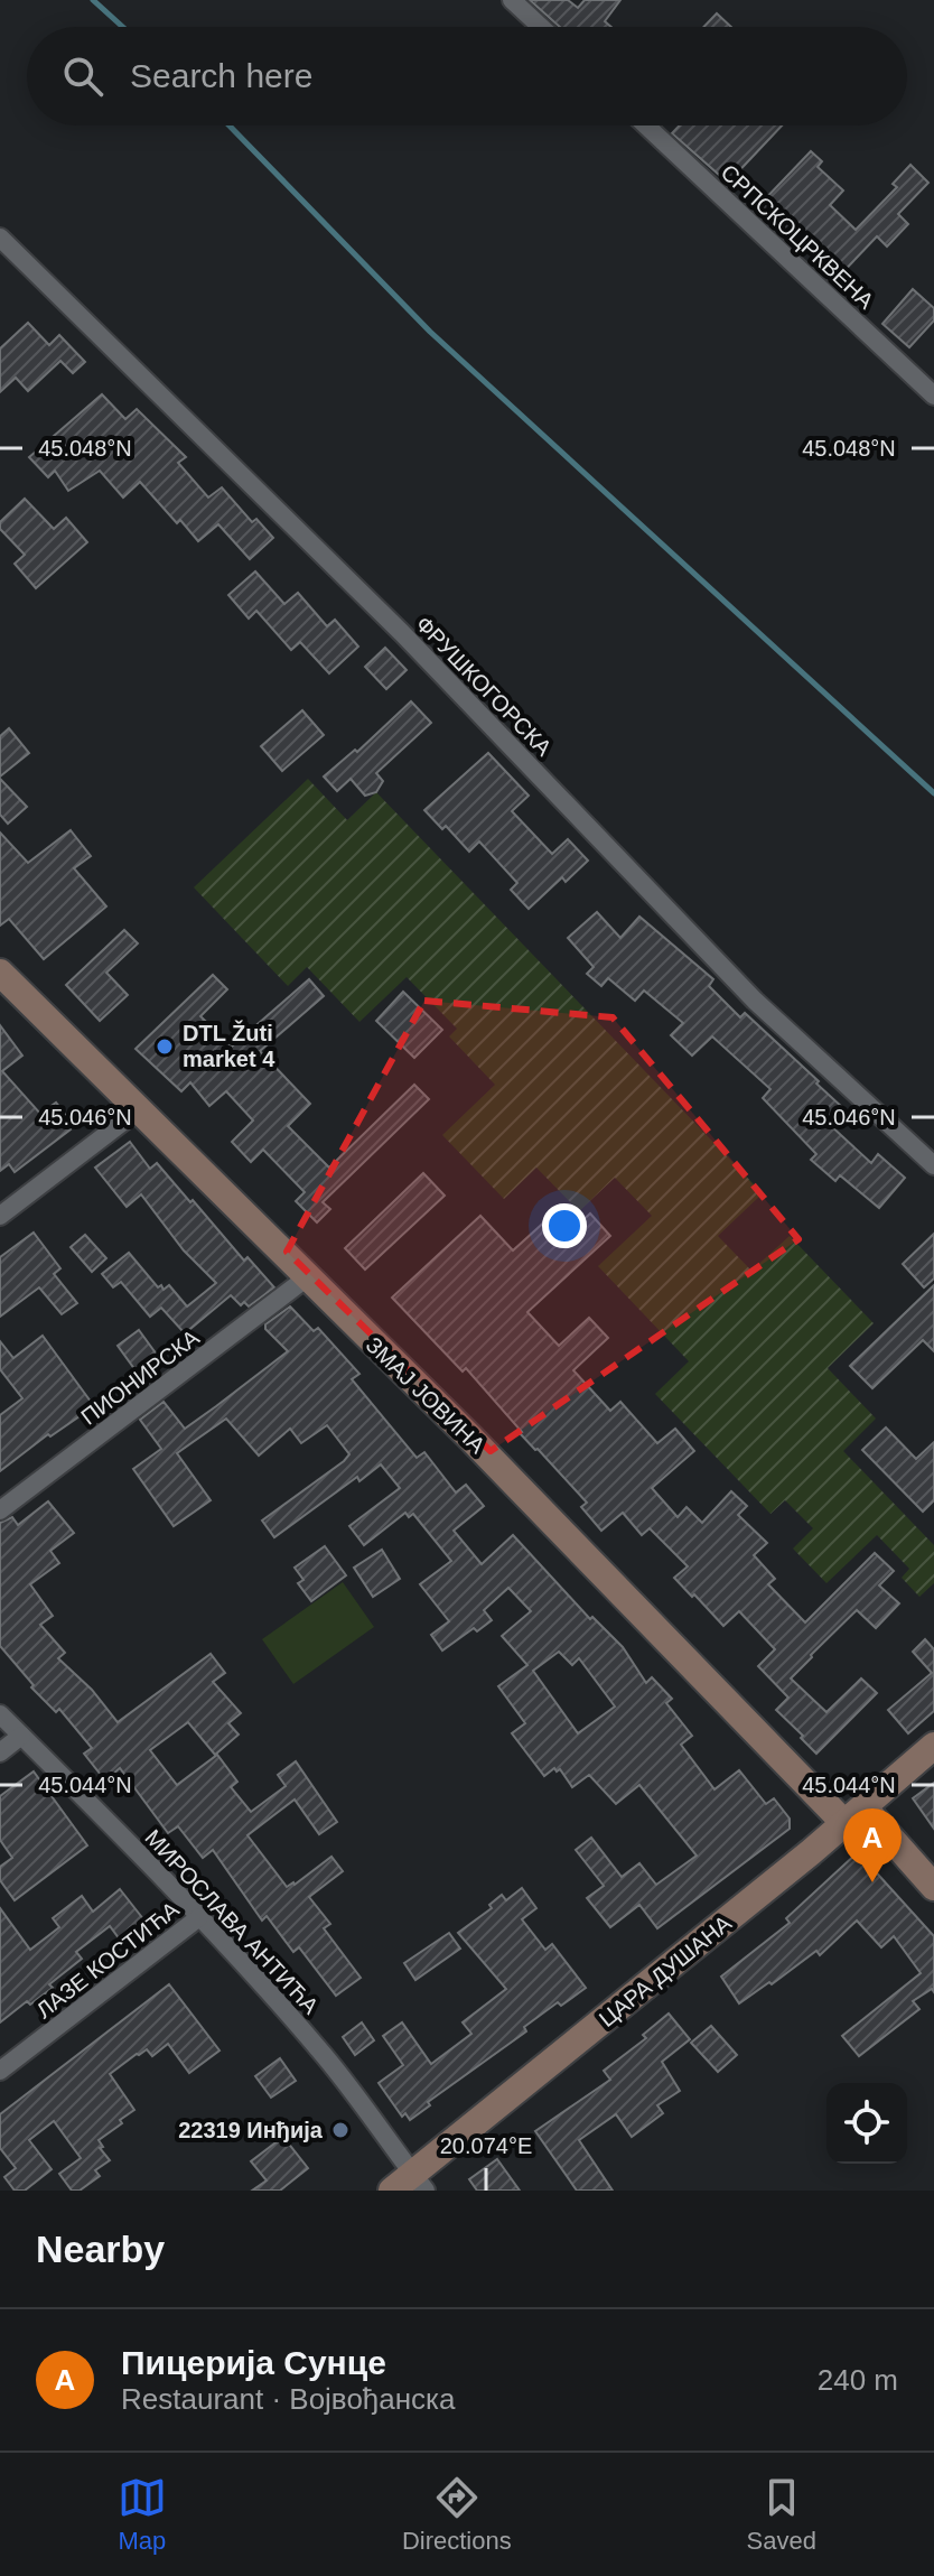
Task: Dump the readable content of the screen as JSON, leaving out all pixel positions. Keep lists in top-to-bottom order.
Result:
{
  "streets": {
    "street": [
      "СРПСКОЦРКВЕНА",
      "ФРУШКОГОРСКА",
      "ПИОНИРСКА",
      "ЗМАЈ ЈОВИНА",
      "МИРОСЛАВА АНТИЋА",
      "ЛАЗЕ КОСТИЋА",
      "ЦАРА ДУШАНА"
    ]
  },
  "crossings": [
    ["ПИОНИРСКА", "ЗМАЈ ЈОВИНА"],
    ["ЗМАЈ ЈОВИНА", "ЦАРА ДУШАНА"],
    ["МИРОСЛАВА АНТИЋА", "ЛАЗЕ КОСТИЋА"],
    ["МИРОСЛАВА АНТИЋА", "ЦАРА ДУШАНА"]
  ],
  "places": ["DTL Žuti market 4", "22319 Инђија"],
  "page": {
    "search": "Search here",
    "pins": "A",
    "heading": "Nearby",
    "list": [
      {
        "mark": "A",
        "name": "Пицерија Сунце",
        "note": "Restaurant · Војвођанска",
        "value": "240 m"
      }
    ],
    "nav": ["Map", "Directions", "Saved"]
  },
  "coordinates": [
    "45.048°N",
    "45.046°N",
    "45.044°N",
    "20.074°E"
  ]
}
